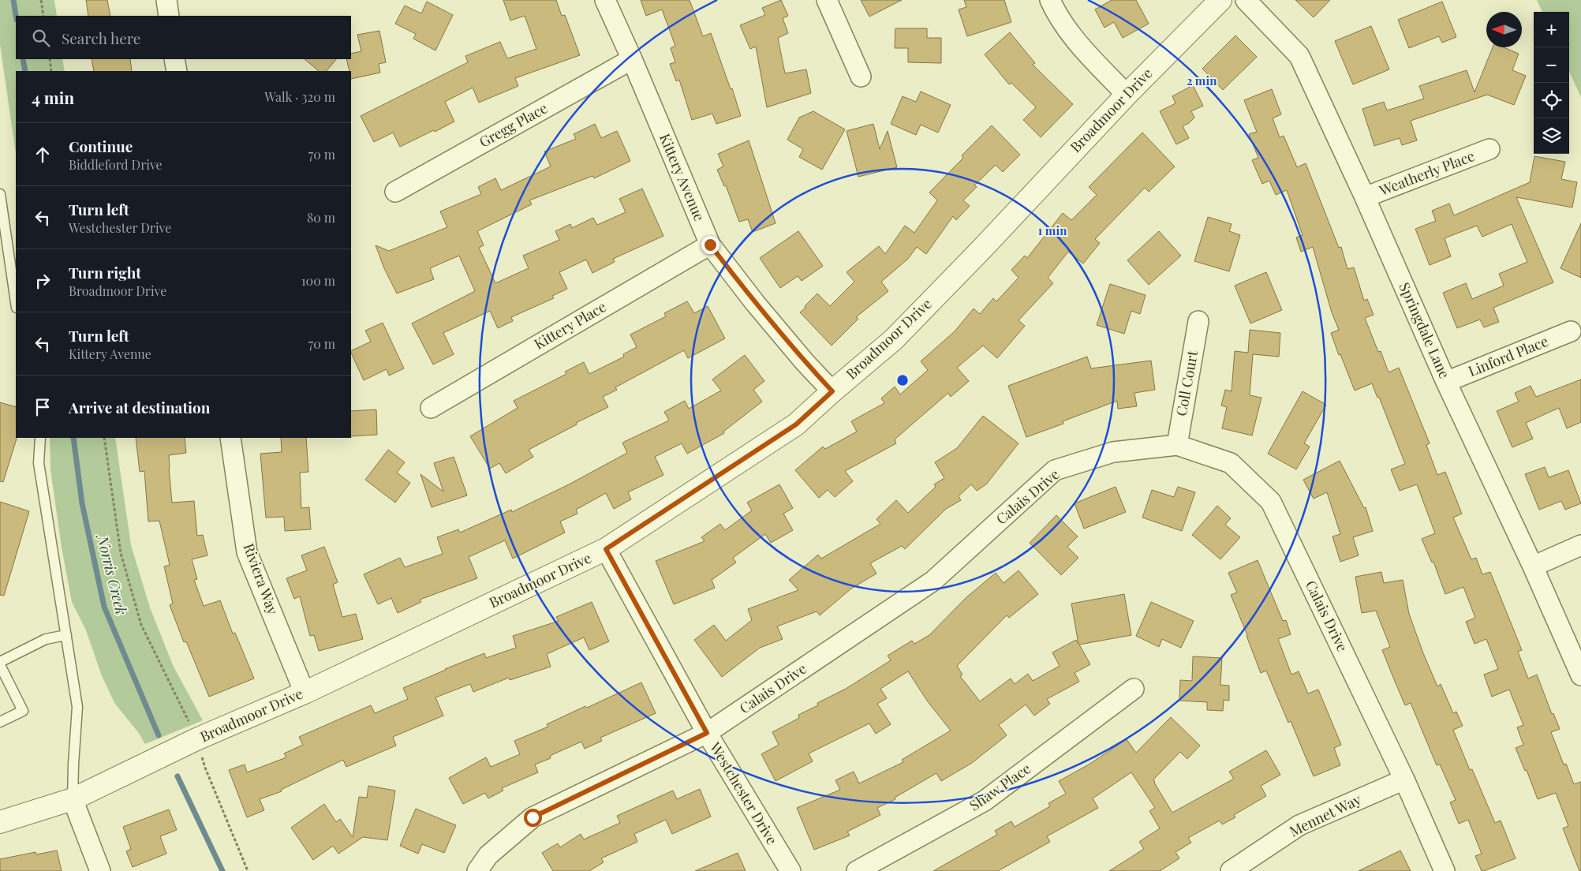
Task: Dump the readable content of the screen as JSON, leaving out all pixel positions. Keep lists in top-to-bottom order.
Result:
{
  "streets": {
    "street": [
      "Broadmoor Drive",
      "Gregg Place",
      "Weatherly Place",
      "Kittery Avenue",
      "Kittery Place",
      "Springdale Lane",
      "Linford Place",
      "Coll Court",
      "Calais Drive",
      "Riviera Way",
      "Shaw Place",
      "Westchester Drive",
      "Mennet Way"
    ]
  },
  "crossings": [
    ["Broadmoor Drive", "Kittery Avenue"],
    ["Broadmoor Drive", "Riviera Way"],
    ["Broadmoor Drive", "Westchester Drive"],
    ["Gregg Place", "Kittery Avenue"],
    ["Weatherly Place", "Springdale Lane"],
    ["Kittery Avenue", "Kittery Place"],
    ["Springdale Lane", "Linford Place"],
    ["Coll Court", "Calais Drive"],
    ["Calais Drive", "Westchester Drive"],
    ["Calais Drive", "Mennet Way"]
  ],
  "water": ["Norris Creek"],
  "north": "left",
  "page": {
    "map_buttons": ["+", "−"],
    "search": "Search here",
    "heading": ["4 min", "Walk · 320 m"],
    "list": [
      ["Continue", "Biddleford Drive", "70 m"],
      ["Turn left", "Westchester Drive", "80 m"],
      ["Turn right", "Broadmoor Drive", "100 m"],
      ["Turn left", "Kittery Avenue", "70 m"],
      "Arrive at destination"
    ]
  },
  "rings": ["2 min", "1 min"]
}
